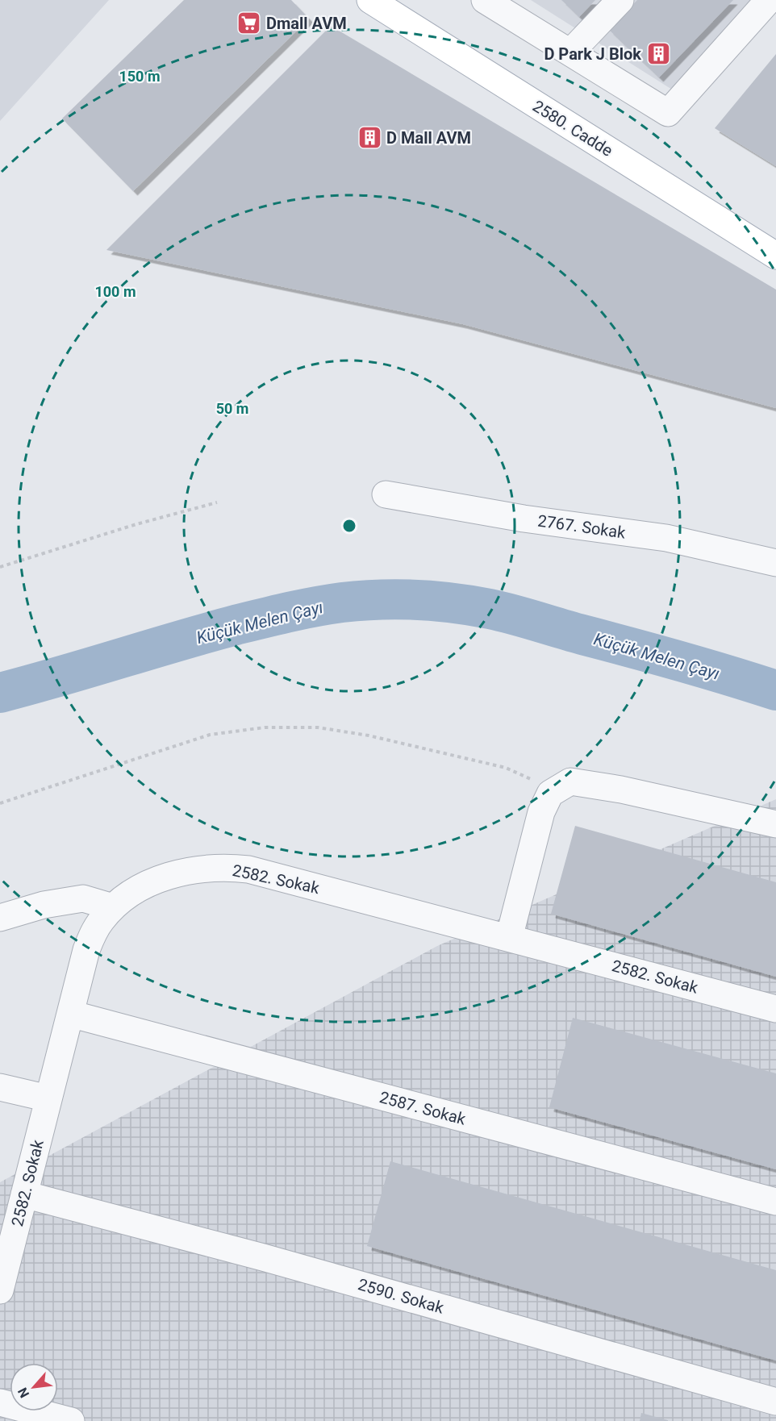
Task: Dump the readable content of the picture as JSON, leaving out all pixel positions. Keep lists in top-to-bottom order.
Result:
{
  "streets": {
    "main road": ["2580. Cadde"],
    "street": [
      "2767. Sokak",
      "2582. Sokak",
      "2587. Sokak",
      "2590. Sokak"
    ]
  },
  "crossings": [
    ["2582. Sokak", "2587. Sokak"],
    ["2582. Sokak", "2590. Sokak"]
  ],
  "water": ["Küçük Melen Çayı"],
  "places": {
    "supermarket": ["Dmall AVM"],
    "building": ["D Park J Blok", "D Mall AVM"]
  },
  "north": "bottom left",
  "rings": ["150 m", "100 m", "50 m"]
}
